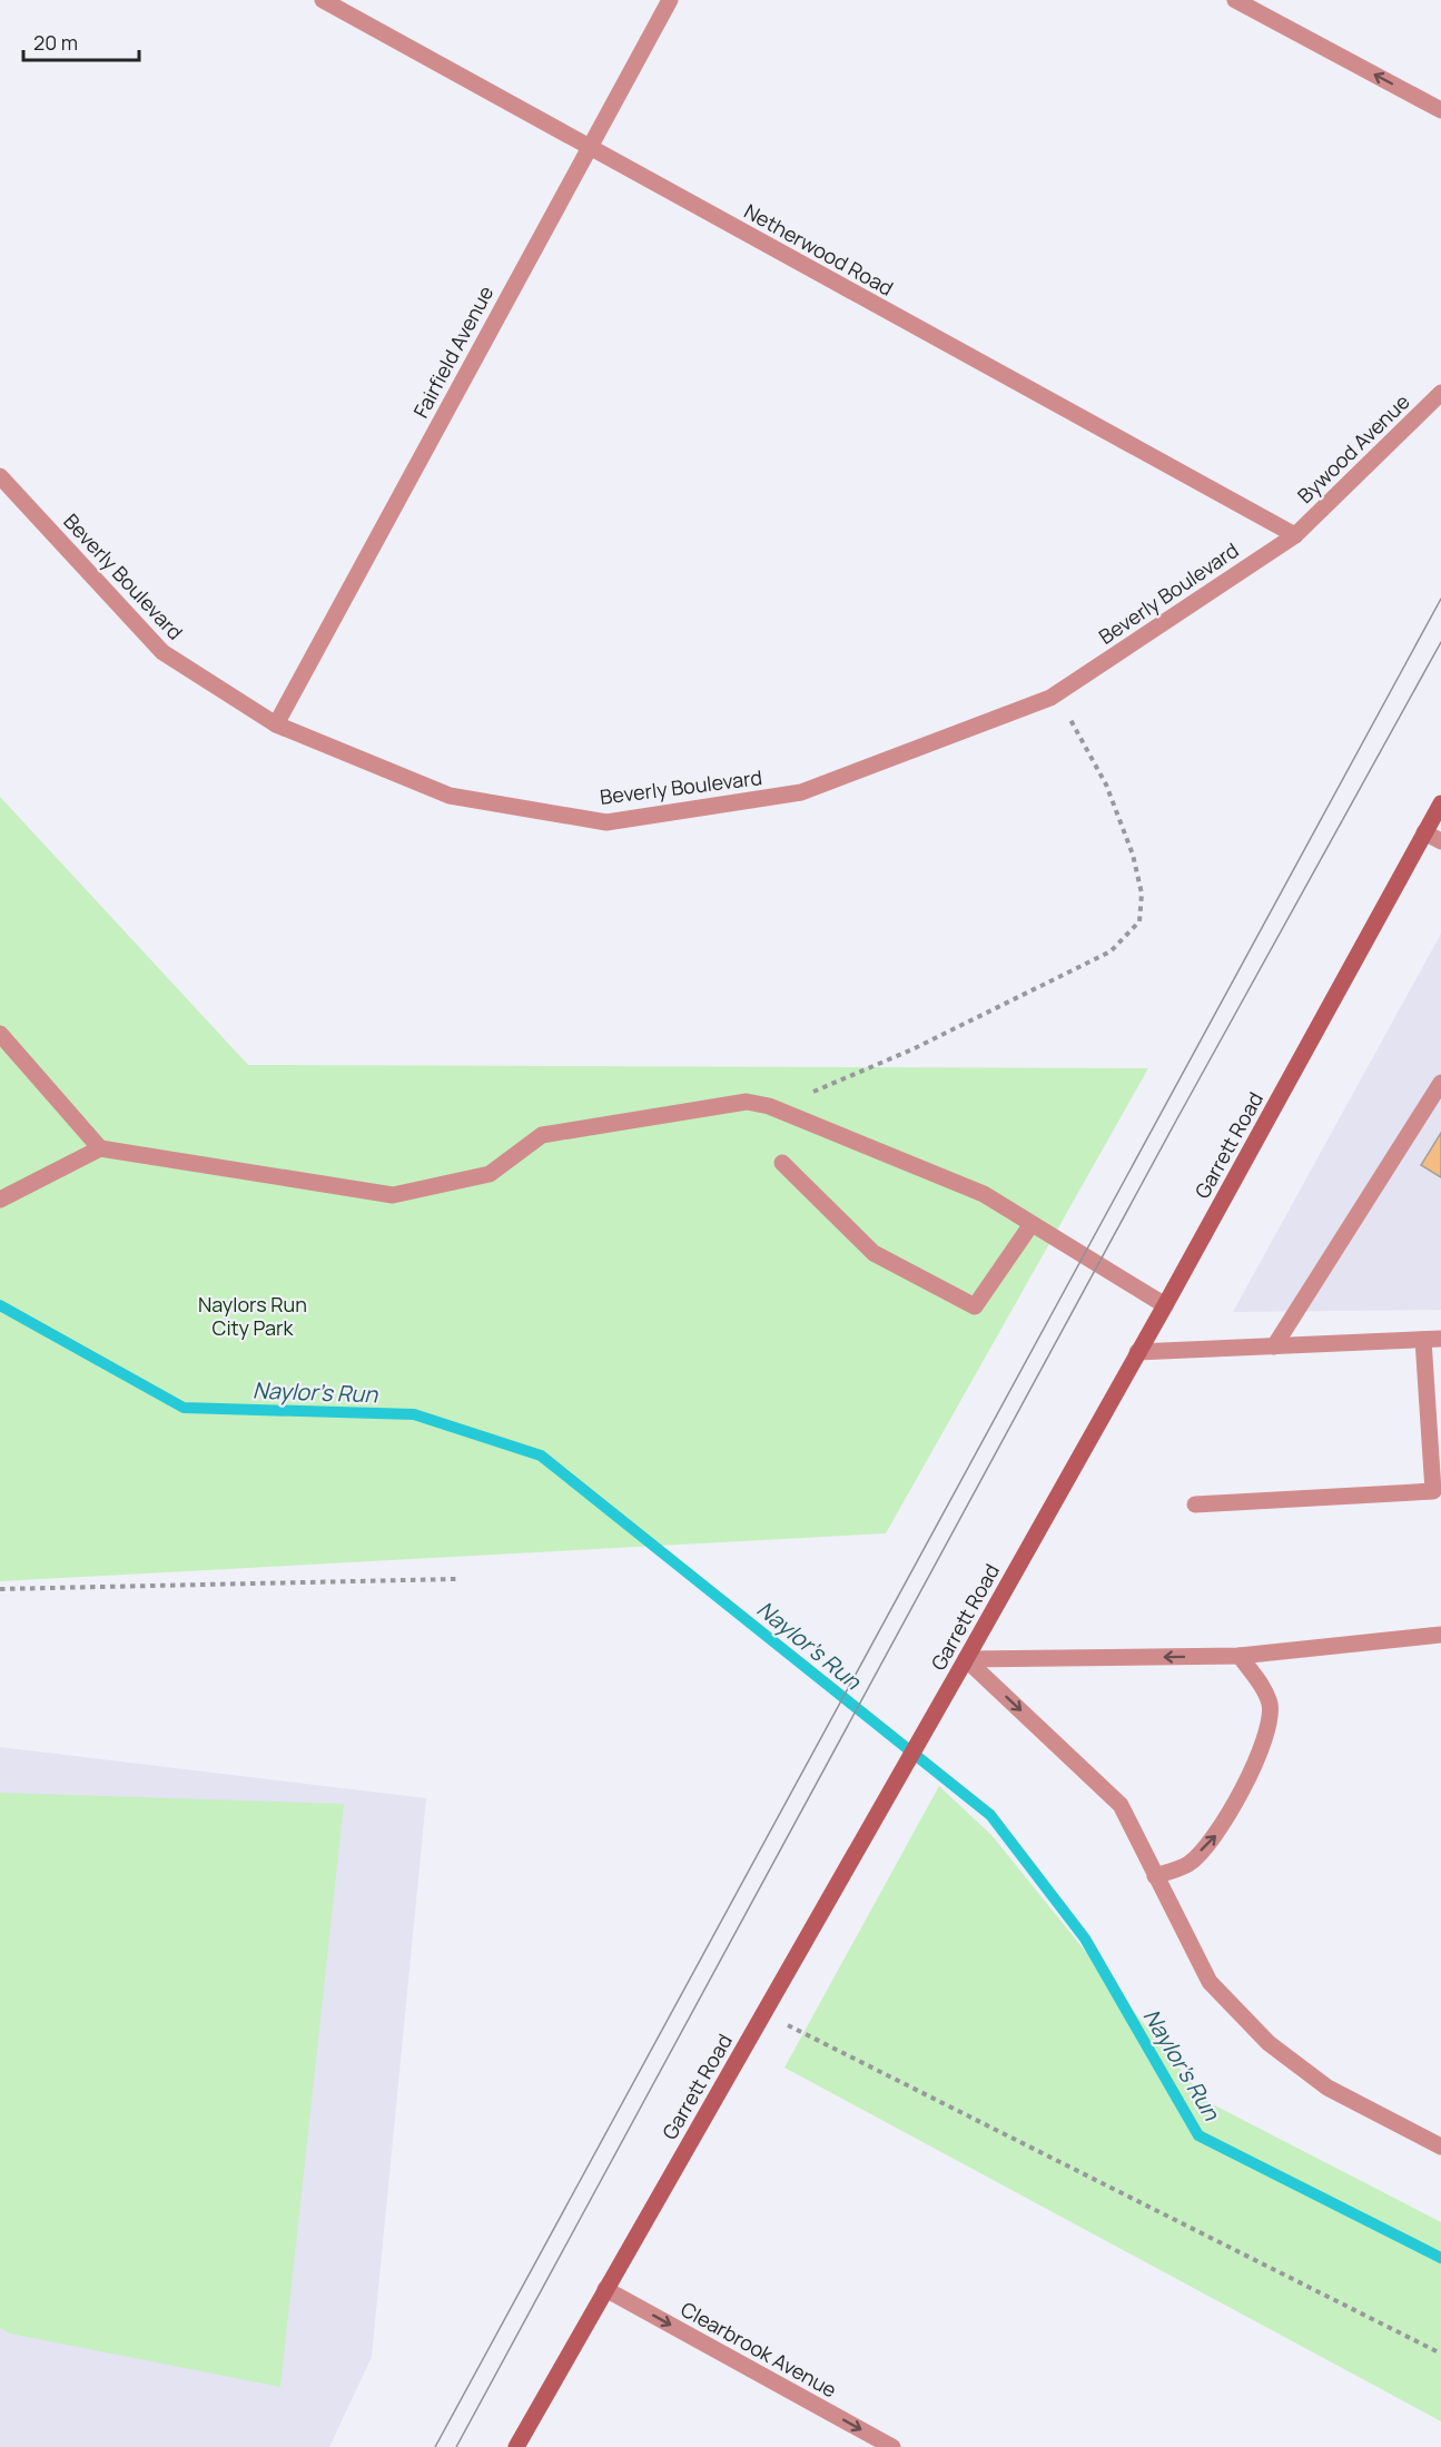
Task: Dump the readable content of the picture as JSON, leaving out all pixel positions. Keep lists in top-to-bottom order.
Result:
{
  "streets": {
    "main road": ["Garrett Road"],
    "street": [
      "Netherwood Road",
      "Fairfield Avenue",
      "Bywood Avenue",
      "Beverly Boulevard",
      "Clearbrook Avenue"
    ]
  },
  "crossings": [
    ["Netherwood Road", "Fairfield Avenue"],
    ["Netherwood Road", "Bywood Avenue"],
    ["Netherwood Road", "Beverly Boulevard"],
    ["Fairfield Avenue", "Beverly Boulevard"],
    ["Bywood Avenue", "Beverly Boulevard"],
    ["Garrett Road", "Clearbrook Avenue"]
  ],
  "one_way": ["Clearbrook Avenue"],
  "water": ["Naylor's Run"],
  "parks": ["Naylors Run City Park"],
  "scale_bar": "20 m"
}
